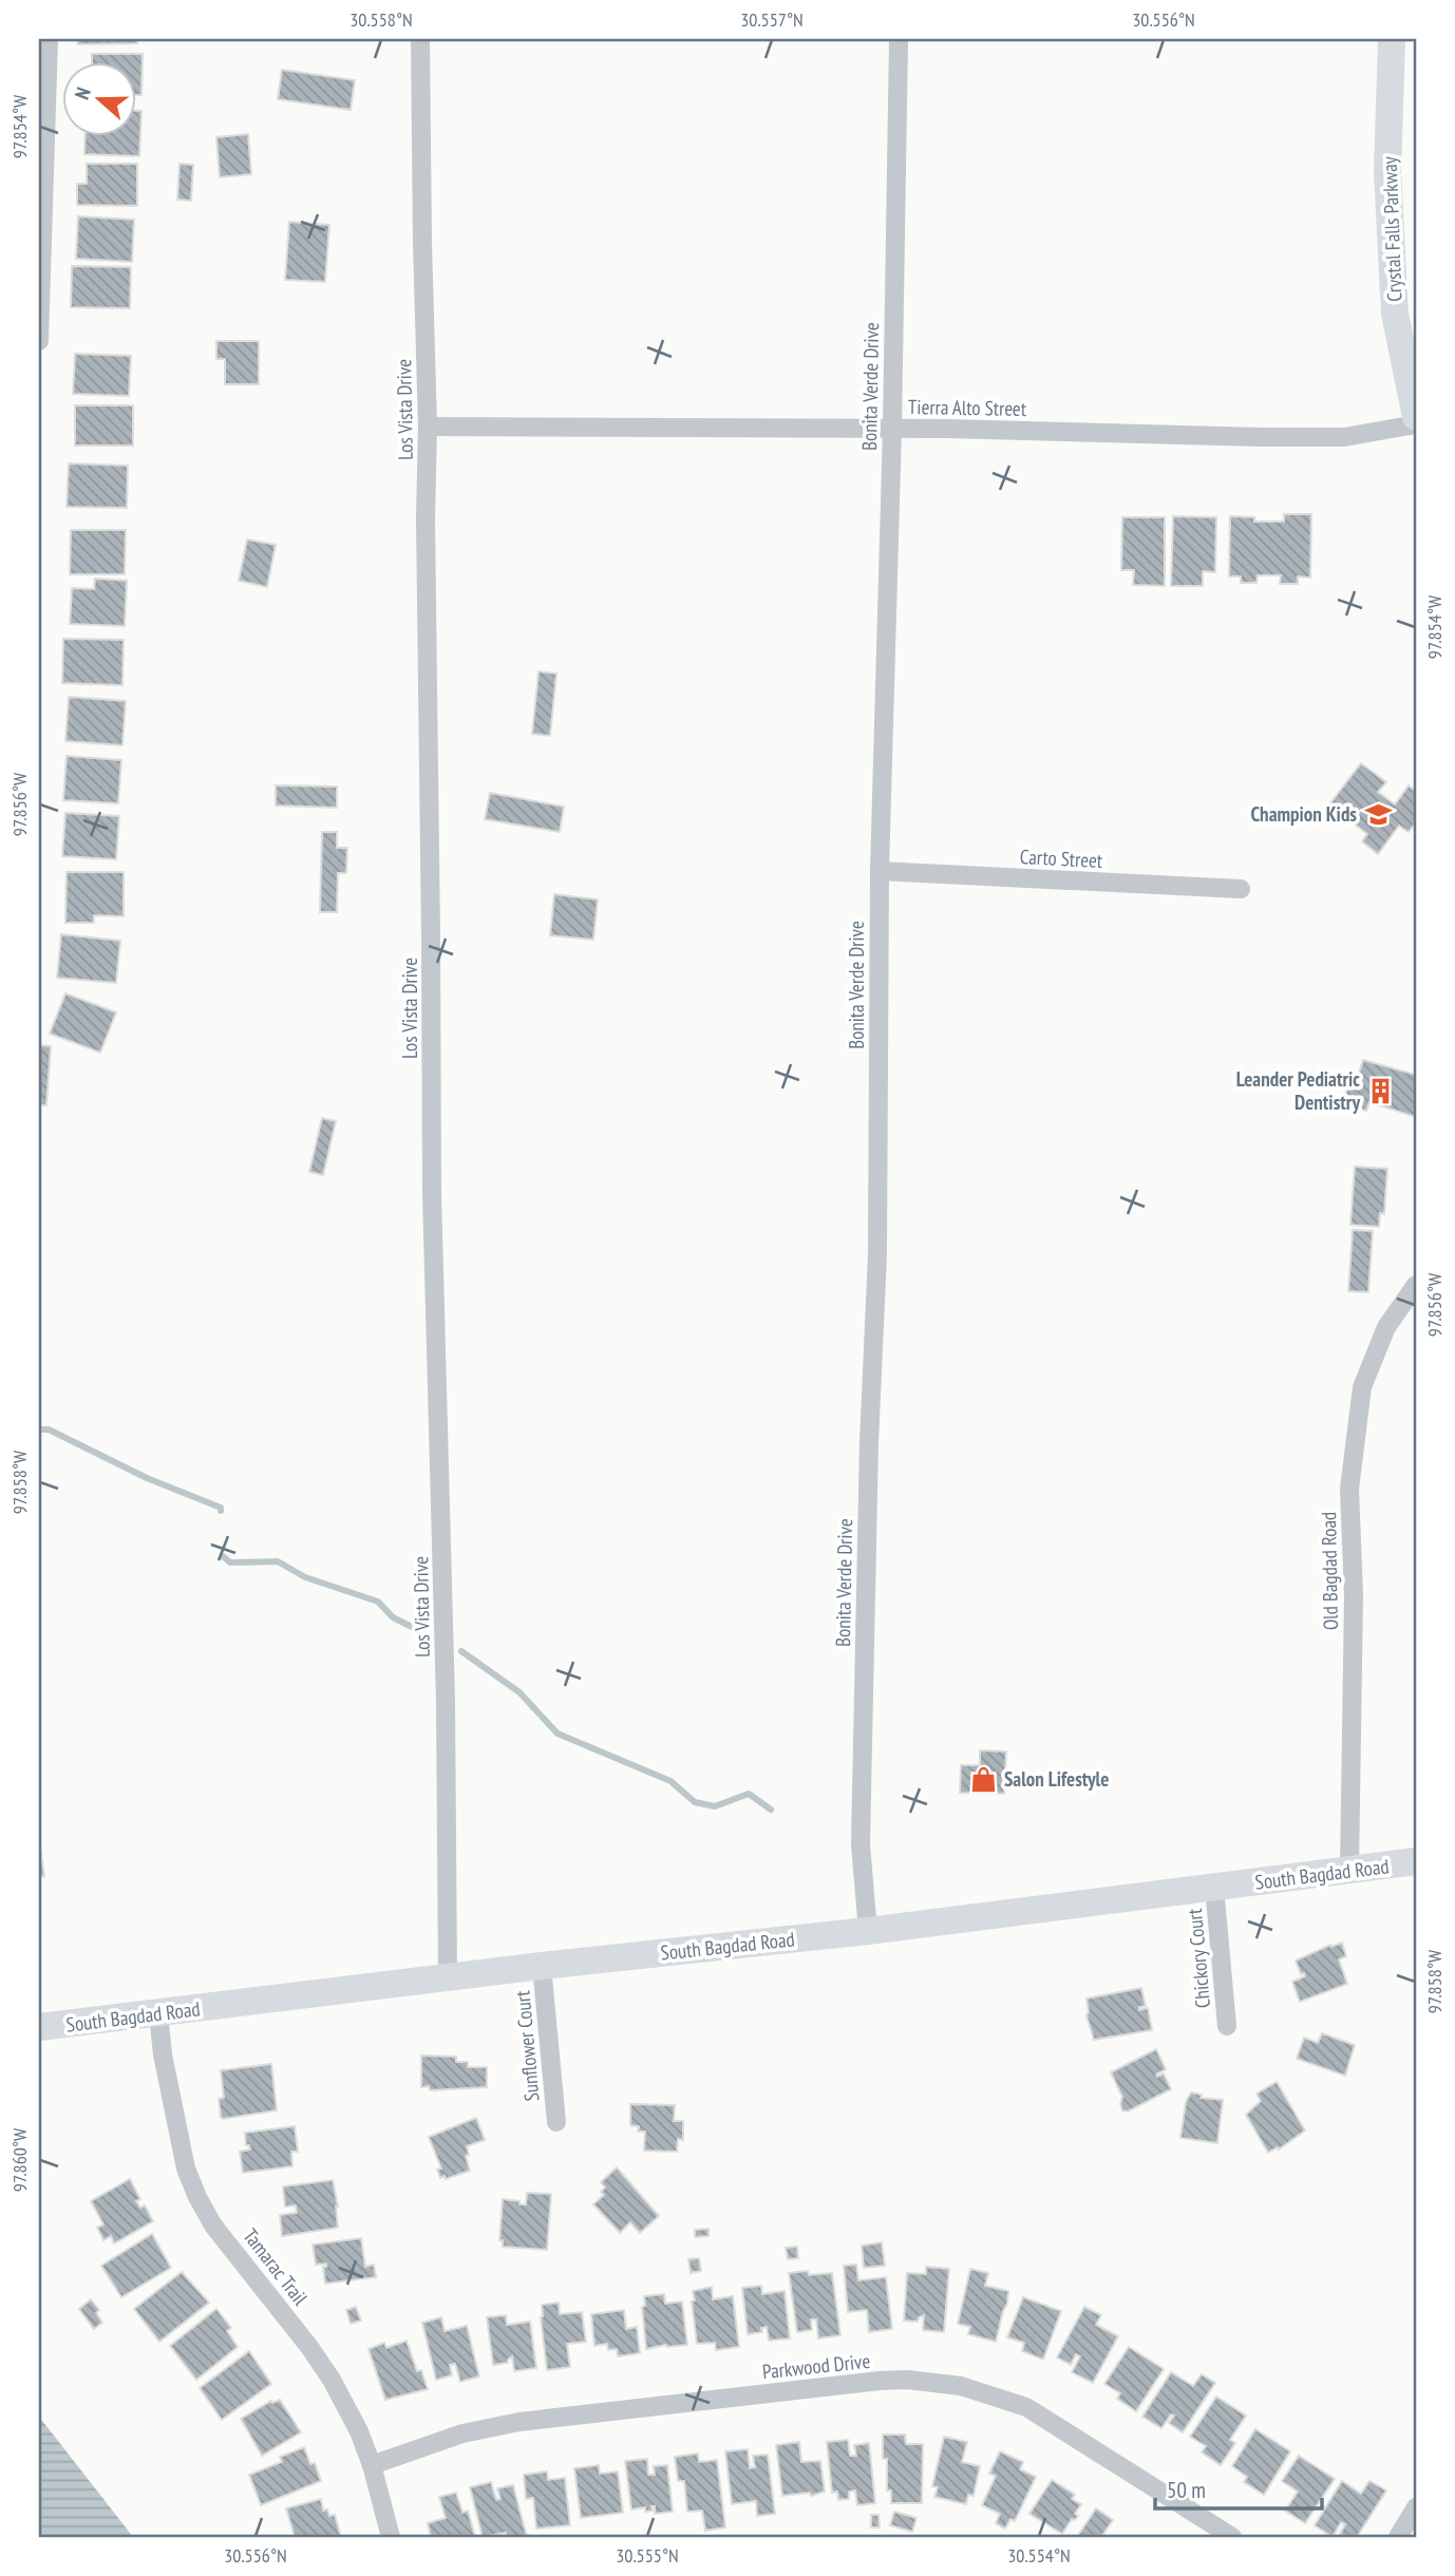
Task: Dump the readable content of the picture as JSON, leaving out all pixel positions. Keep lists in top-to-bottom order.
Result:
{
  "streets": {
    "main road": ["Crystal Falls Parkway", "South Bagdad Road"],
    "street": [
      "Bonita Verde Drive",
      "Tierra Alto Street",
      "Los Vista Drive",
      "Carto Street",
      "Old Bagdad Road",
      "Chickory Court",
      "Sunflower Court",
      "Tamarac Trail",
      "Parkwood Drive"
    ]
  },
  "crossings": [
    ["Bonita Verde Drive", "Tierra Alto Street"],
    ["Bonita Verde Drive", "Carto Street"],
    ["Bonita Verde Drive", "South Bagdad Road"],
    ["Tierra Alto Street", "Los Vista Drive"],
    ["Los Vista Drive", "South Bagdad Road"],
    ["Old Bagdad Road", "South Bagdad Road"],
    ["South Bagdad Road", "Chickory Court"],
    ["South Bagdad Road", "Sunflower Court"],
    ["South Bagdad Road", "Tamarac Trail"],
    ["Tamarac Trail", "Parkwood Drive"]
  ],
  "places": {
    "school or university": ["Champion Kids"],
    "building": ["Leander Pediatric Dentistry"],
    "shop": ["Salon Lifestyle"]
  },
  "scale_bar": "50 m",
  "north": "left",
  "coordinates": [
    "30.558°N",
    "30.557°N",
    "30.556°N",
    "97.854°W",
    "97.856°W",
    "97.858°W",
    "97.860°W",
    "30.555°N",
    "30.554°N"
  ]
}
